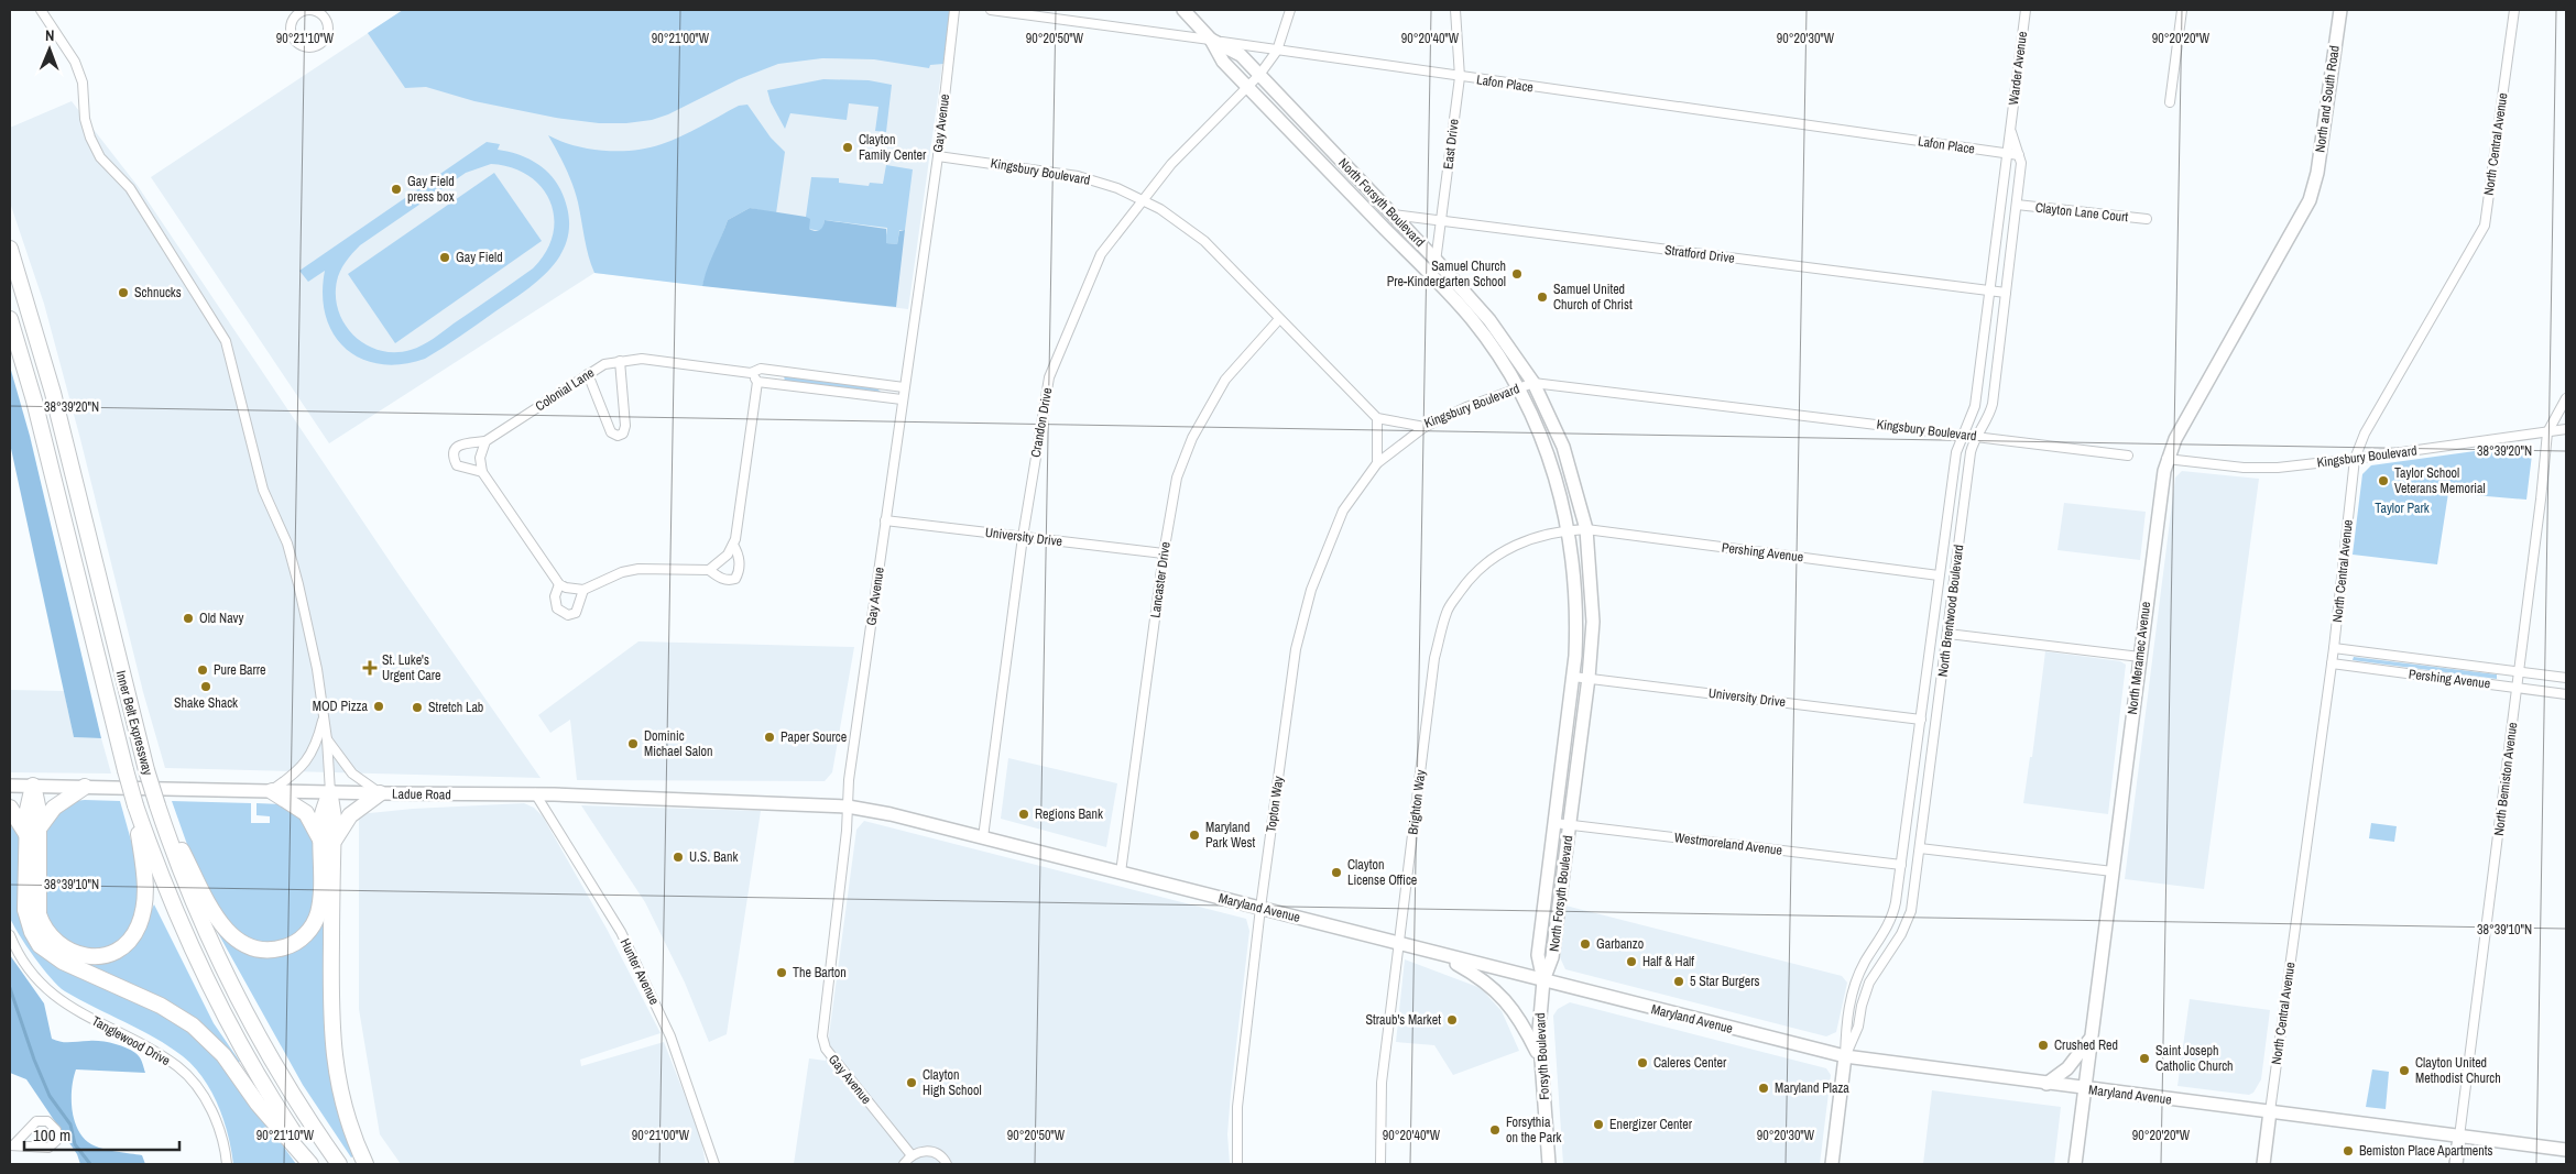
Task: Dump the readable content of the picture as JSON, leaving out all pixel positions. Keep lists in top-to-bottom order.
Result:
{
  "streets": {
    "highway": ["Inner Belt Expressway"],
    "street": [
      "Warder Avenue",
      "Lafon Place",
      "North and South Road",
      "Gay Avenue",
      "East Drive",
      "North Central Avenue",
      "Kingsbury Boulevard",
      "North Forsyth Boulevard",
      "Clayton Lane Court",
      "Stratford Drive",
      "Colonial Lane",
      "Crandon Drive",
      "University Drive",
      "Pershing Avenue",
      "Lancaster Drive",
      "North Brentwood Boulevard",
      "North Meramec Avenue",
      "North Bemiston Avenue",
      "Ladue Road",
      "Brighton Way",
      "Topton Way",
      "Westmoreland Avenue",
      "Maryland Avenue",
      "Hunter Avenue",
      "Tanglewood Drive",
      "Forsyth Boulevard"
    ]
  },
  "crossings": [
    ["Warder Avenue", "Lafon Place"],
    ["Warder Avenue", "North Brentwood Boulevard"],
    ["Lafon Place", "East Drive"],
    ["Lafon Place", "North Forsyth Boulevard"],
    ["Lafon Place", "Crandon Drive"],
    ["Lafon Place", "North Brentwood Boulevard"],
    ["North and South Road", "North Meramec Avenue"],
    ["Gay Avenue", "Kingsbury Boulevard"],
    ["Gay Avenue", "Colonial Lane"],
    ["Gay Avenue", "University Drive"],
    ["Gay Avenue", "Maryland Avenue"],
    ["East Drive", "North Forsyth Boulevard"],
    ["East Drive", "Stratford Drive"],
    ["North Central Avenue", "Kingsbury Boulevard"],
    ["North Central Avenue", "Pershing Avenue"],
    ["North Central Avenue", "Maryland Avenue"],
    ["Kingsbury Boulevard", "North Forsyth Boulevard"],
    ["Kingsbury Boulevard", "Crandon Drive"],
    ["Kingsbury Boulevard", "Lancaster Drive"],
    ["Kingsbury Boulevard", "North Brentwood Boulevard"],
    ["Kingsbury Boulevard", "North Meramec Avenue"],
    ["Kingsbury Boulevard", "North Bemiston Avenue"],
    ["Kingsbury Boulevard", "Topton Way"],
    ["North Forsyth Boulevard", "Stratford Drive"],
    ["North Forsyth Boulevard", "Crandon Drive"],
    ["North Forsyth Boulevard", "University Drive"],
    ["North Forsyth Boulevard", "Pershing Avenue"],
    ["North Forsyth Boulevard", "Brighton Way"],
    ["North Forsyth Boulevard", "Westmoreland Avenue"],
    ["North Forsyth Boulevard", "Maryland Avenue"],
    ["North Forsyth Boulevard", "Forsyth Boulevard"],
    ["Clayton Lane Court", "North Brentwood Boulevard"],
    ["Stratford Drive", "North Brentwood Boulevard"],
    ["Crandon Drive", "University Drive"],
    ["Crandon Drive", "Maryland Avenue"],
    ["University Drive", "Lancaster Drive"],
    ["University Drive", "North Brentwood Boulevard"],
    ["Pershing Avenue", "North Brentwood Boulevard"],
    ["Pershing Avenue", "North Bemiston Avenue"],
    ["Pershing Avenue", "Brighton Way"],
    ["Lancaster Drive", "Maryland Avenue"],
    ["North Brentwood Boulevard", "Westmoreland Avenue"],
    ["North Brentwood Boulevard", "Maryland Avenue"],
    ["North Meramec Avenue", "Maryland Avenue"],
    ["North Bemiston Avenue", "Maryland Avenue"],
    ["Ladue Road", "Maryland Avenue"],
    ["Ladue Road", "Hunter Avenue"],
    ["Brighton Way", "Maryland Avenue"],
    ["Topton Way", "Maryland Avenue"],
    ["Maryland Avenue", "Forsyth Boulevard"]
  ],
  "parks": ["Taylor Park"],
  "places": {
    "other": [
      "Clayton Family Center",
      "Gay Field press box",
      "Gay Field",
      "Samuel Church Pre-Kindergarten School",
      "Schnucks",
      "Samuel United Church of Christ",
      "Taylor School Veterans Memorial",
      "Old Navy",
      "Pure Barre",
      "Shake Shack",
      "MOD Pizza",
      "Stretch Lab",
      "Paper Source",
      "Dominic Michael Salon",
      "Regions Bank",
      "Maryland Park West",
      "U.S. Bank",
      "Clayton License Office",
      "Garbanzo",
      "Half & Half",
      "The Barton",
      "5 Star Burgers",
      "Straub's Market",
      "Crushed Red",
      "Saint Joseph Catholic Church",
      "Caleres Center",
      "Clayton United Methodist Church",
      "Clayton High School",
      "Maryland Plaza",
      "Energizer Center",
      "Forsythia on the Park",
      "Bemiston Place Apartments"
    ],
    "health": ["St. Luke's Urgent Care"]
  },
  "scale_bar": "100 m",
  "north": "top",
  "coordinates": [
    "90°21'10\"W",
    "90°21'00\"W",
    "90°20'50\"W",
    "90°20'40\"W",
    "90°20'30\"W",
    "90°20'20\"W",
    "38°39'20\"N",
    "38°39'10\"N"
  ]
}
